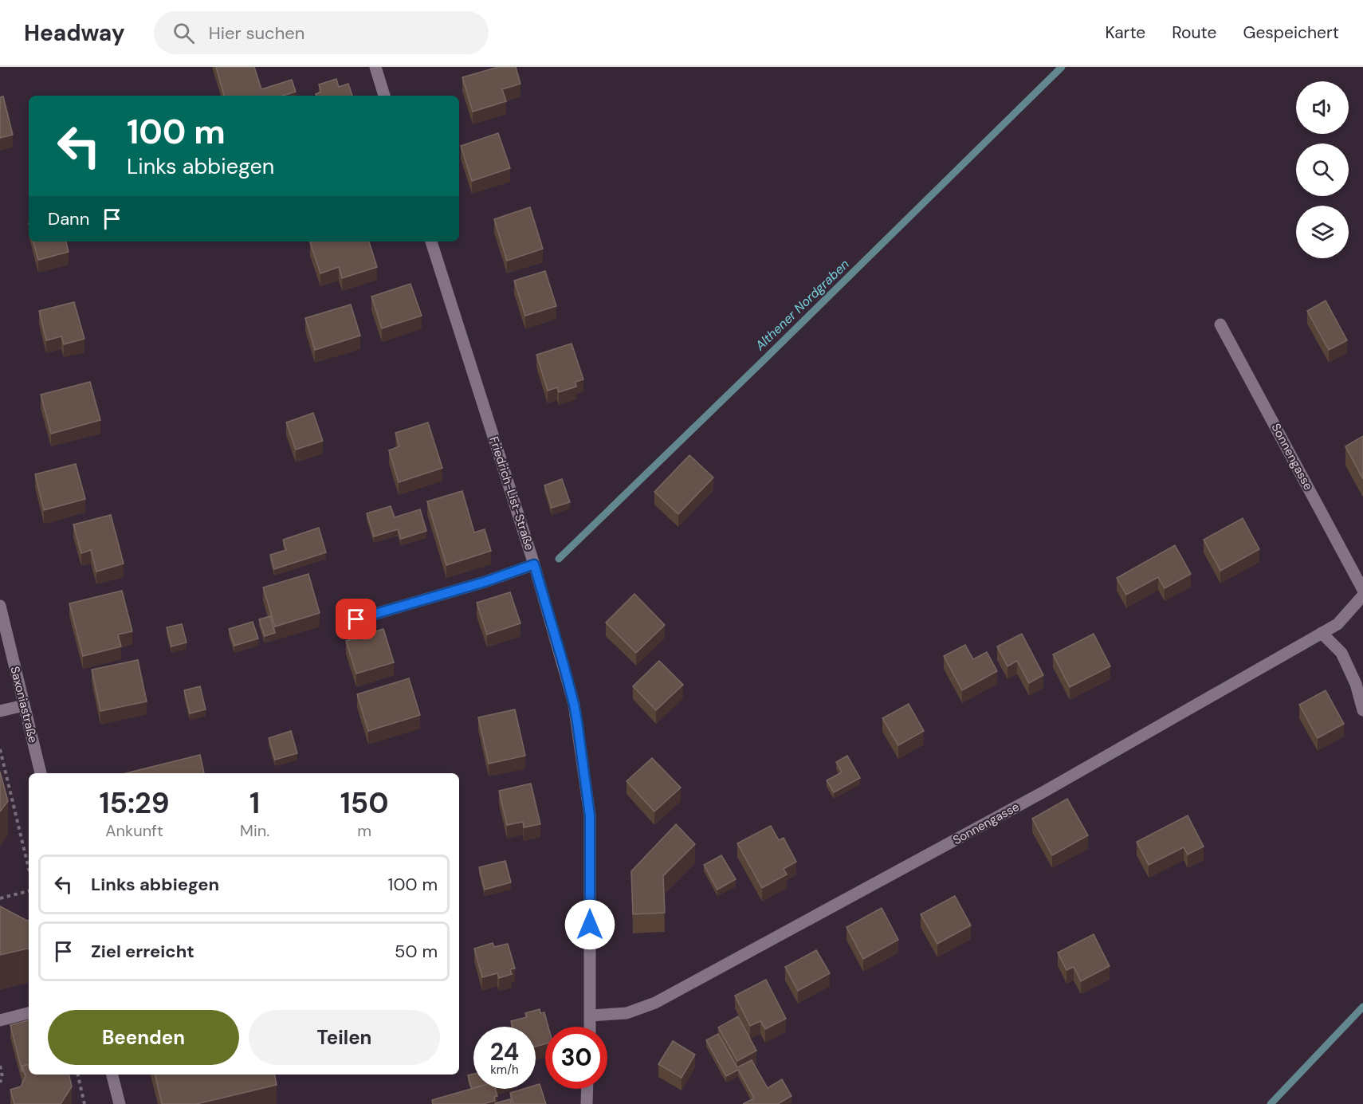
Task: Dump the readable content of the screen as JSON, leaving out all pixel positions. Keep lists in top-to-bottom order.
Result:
{
  "streets": {
    "street": ["Sonnengasse", "Friedrich-List-Straße", "Saxoniastraße"]
  },
  "crossings": [
    ["Sonnengasse", "Friedrich-List-Straße"]
  ],
  "water": ["Althener Nordgraben"],
  "page": {
    "header": "Headway",
    "search": "Hier suchen",
    "nav": ["Karte", "Route", "Gespeichert"],
    "turn": ["100 m", "Links abbiegen"],
    "then": "Dann",
    "eta": [
      "15:29",
      "Ankunft",
      "1",
      "Min.",
      "150",
      "m"
    ],
    "list": [
      {
        "name": "Links abbiegen",
        "value": "100 m"
      },
      {
        "name": "Ziel erreicht",
        "value": "50 m"
      }
    ],
    "buttons": ["Beenden", "Teilen"],
    "speed": "24 km/h",
    "limit": "30"
  }
}
